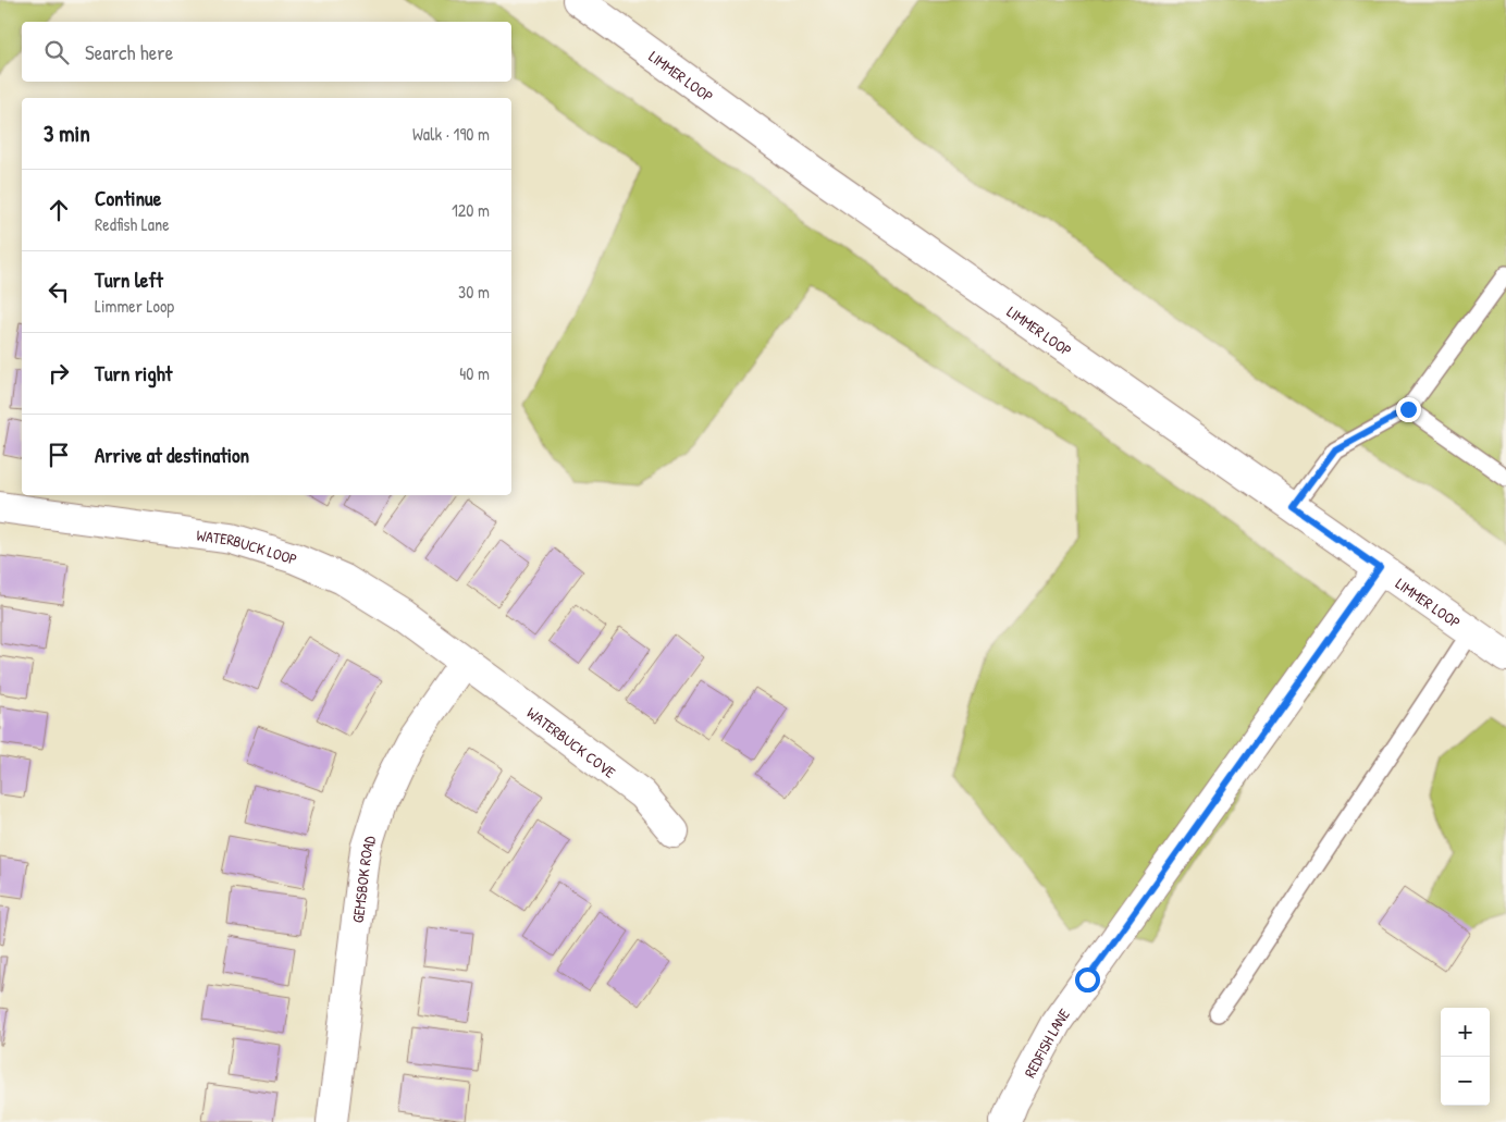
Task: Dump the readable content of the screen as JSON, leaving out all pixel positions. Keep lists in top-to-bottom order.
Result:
{
  "streets": {
    "street": [
      "LIMMER LOOP",
      "WATERBUCK LOOP",
      "WATERBUCK COVE",
      "GEMSBOK ROAD",
      "REDFISH LANE"
    ]
  },
  "crossings": [
    ["LIMMER LOOP", "REDFISH LANE"],
    ["WATERBUCK LOOP", "WATERBUCK COVE"],
    ["WATERBUCK LOOP", "GEMSBOK ROAD"],
    ["WATERBUCK COVE", "GEMSBOK ROAD"]
  ],
  "page": {
    "search": "Search here",
    "heading": ["3 min", "Walk · 190 m"],
    "list": [
      ["Continue", "Redfish Lane", "120 m"],
      ["Turn left", "Limmer Loop", "30 m"],
      ["Turn right", "40 m"],
      "Arrive at destination"
    ],
    "map_buttons": ["+", "−"]
  }
}
